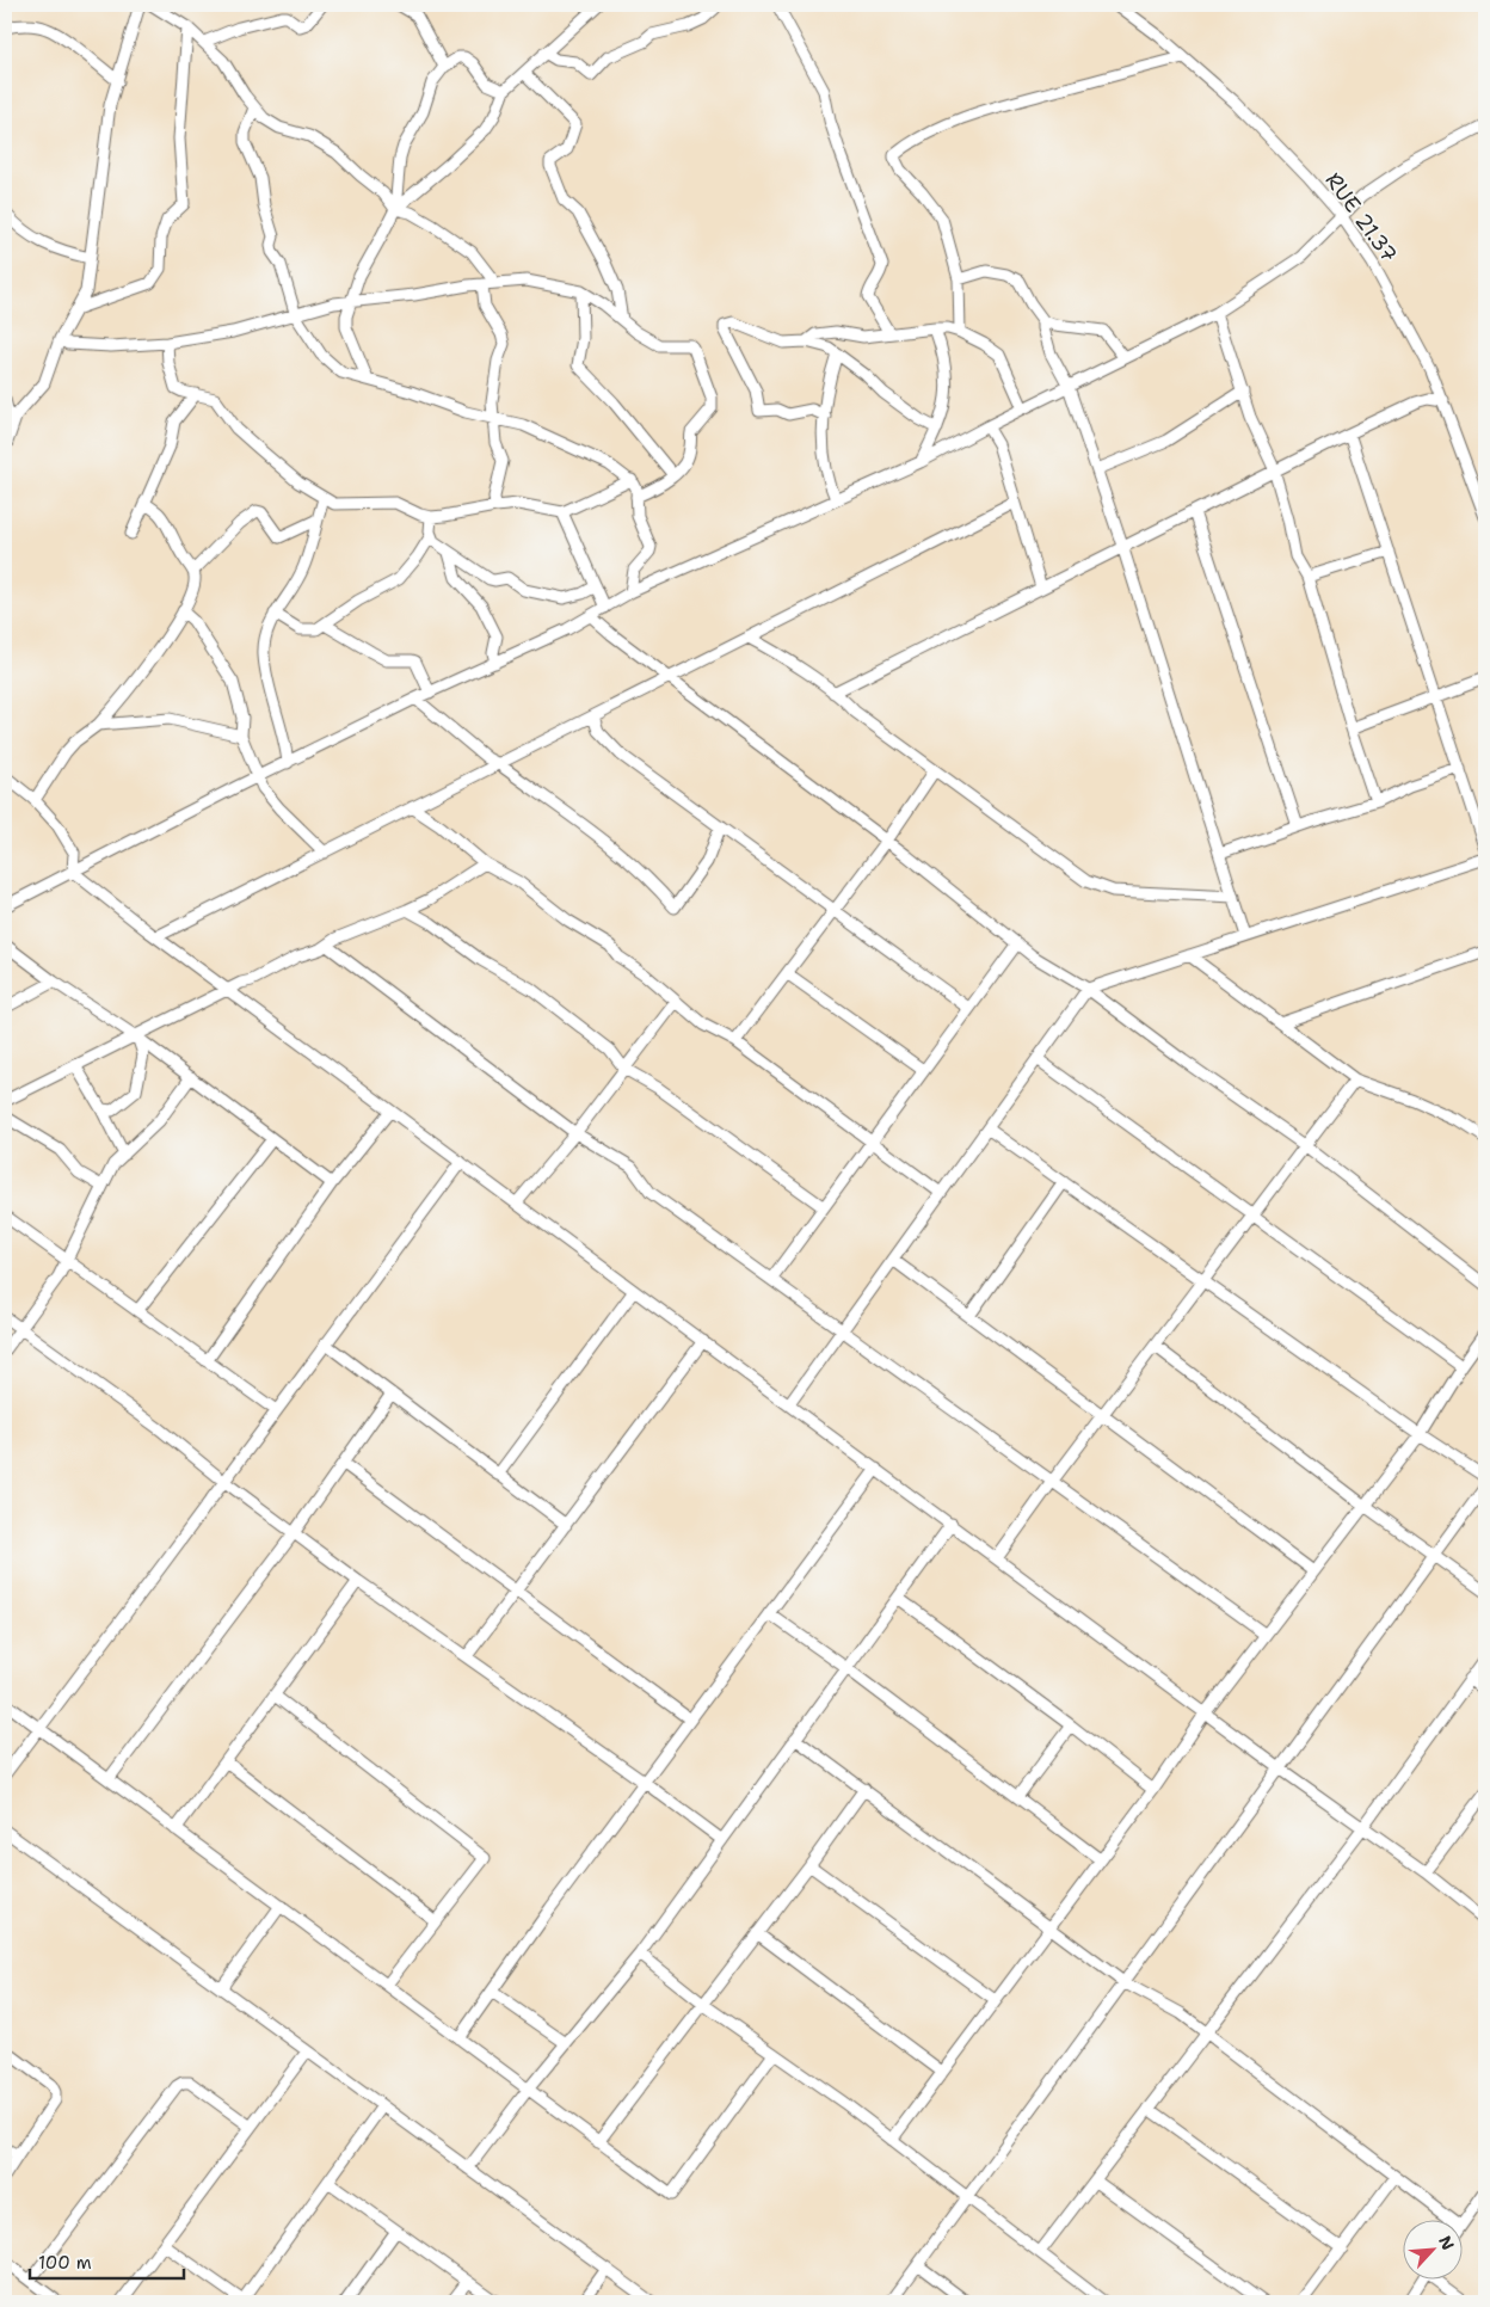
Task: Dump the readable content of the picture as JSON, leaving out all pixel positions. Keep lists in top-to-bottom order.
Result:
{
  "streets": {
    "street": ["RUE 21.37"]
  },
  "scale_bar": "100 m",
  "north": "top right"
}
